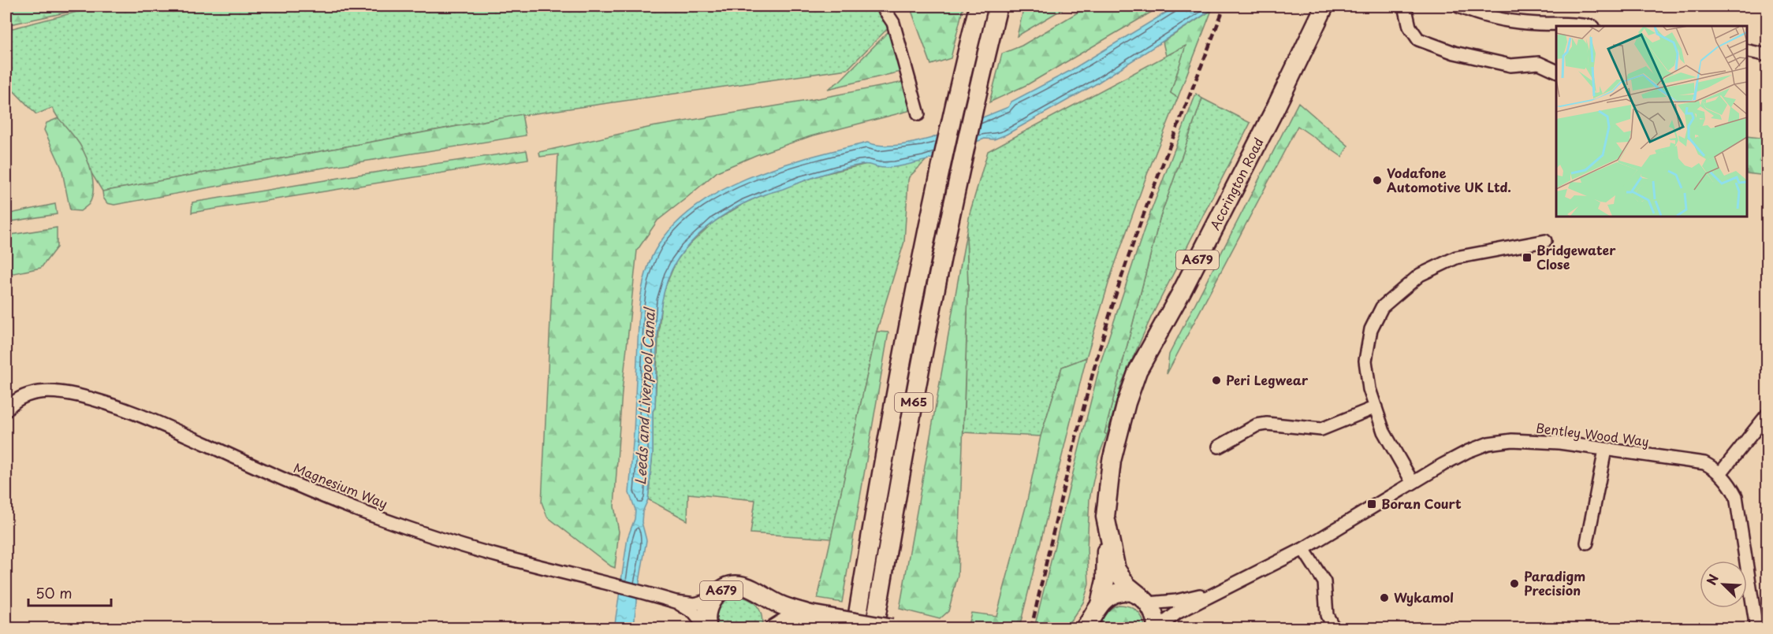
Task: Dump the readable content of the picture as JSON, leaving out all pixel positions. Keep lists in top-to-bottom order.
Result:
{
  "streets": {
    "highway": ["Accrington Road", "A679", "M65"],
    "street": ["Bentley Wood Way", "Magnesium Way"]
  },
  "crossings": [
    ["Accrington Road", "A679"],
    ["Accrington Road", "Bentley Wood Way"],
    ["A679", "Bentley Wood Way"],
    ["A679", "Magnesium Way"]
  ],
  "water": ["Leeds and Liverpool Canal"],
  "places": {
    "other": [
      "Vodafone Automotive UK Ltd.",
      "Peri Legwear",
      "Paradigm Precision",
      "Wykamol"
    ],
    "transit": ["Bridgewater Close", "Boran Court"]
  },
  "scale_bar": "50 m",
  "north": "top left"
}
